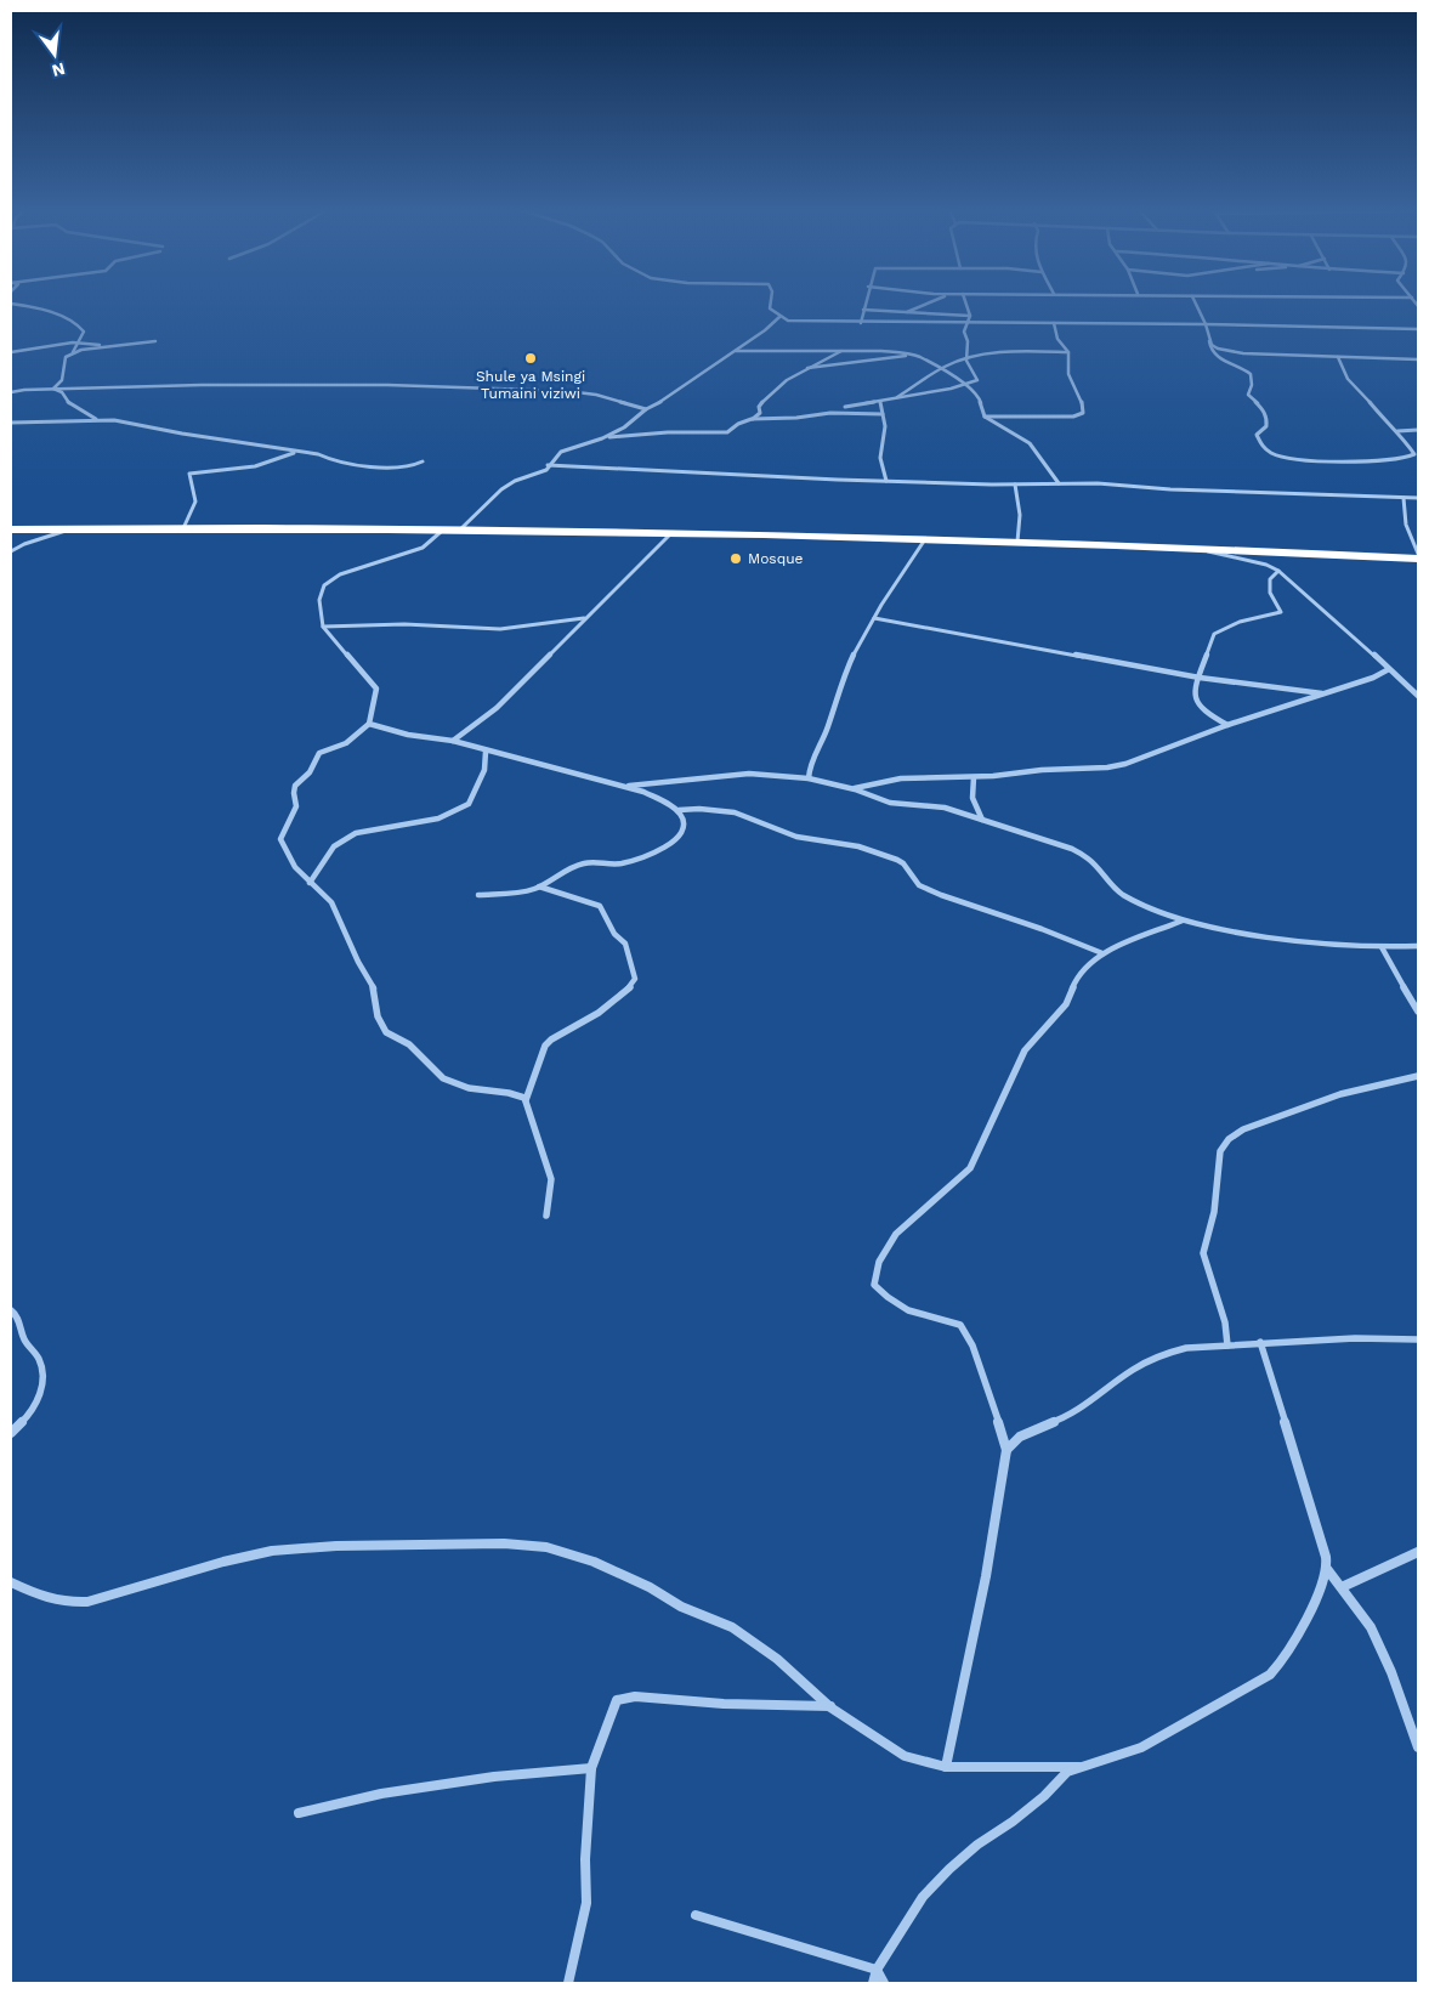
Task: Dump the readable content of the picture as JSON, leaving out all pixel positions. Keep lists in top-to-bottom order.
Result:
{
  "places": ["Shule ya Msingi Tumaini viziwi", "Mosque"],
  "north": "bottom"
}
